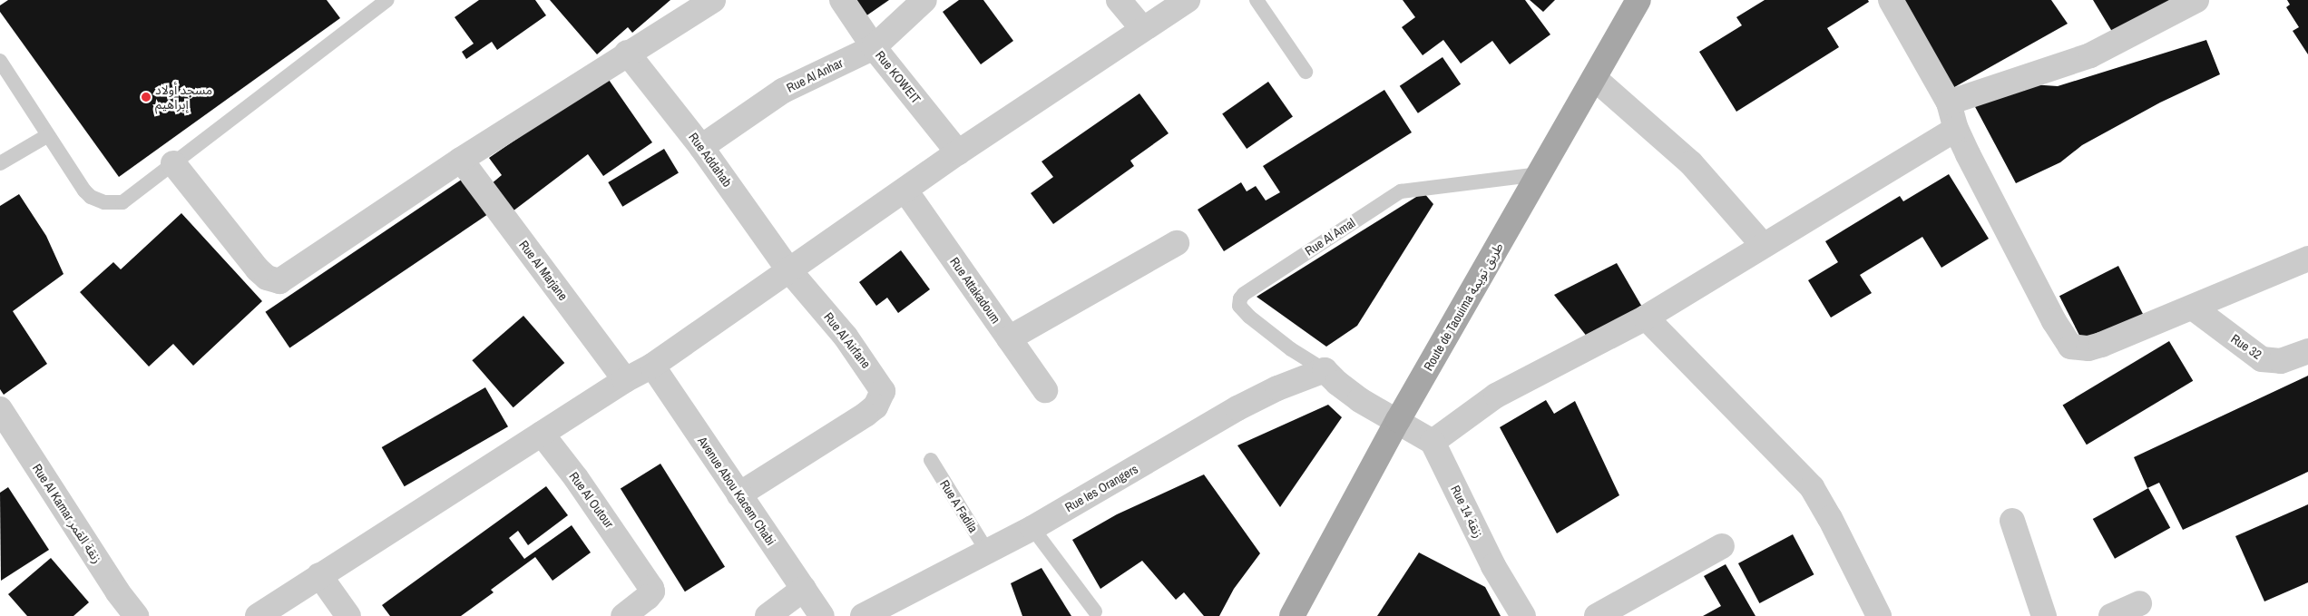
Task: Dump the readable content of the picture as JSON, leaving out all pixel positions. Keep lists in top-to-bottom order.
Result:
{
  "streets": {
    "main road": ["Route de Taouima طريق تويمة"],
    "street": [
      "Rue Al Anhar",
      "Rue KOWEIT",
      "Rue Addahab",
      "Rue Al Marjane",
      "Rue Attakadoum",
      "Rue Al Airfane",
      "Rue 32",
      "Rue les Orangers",
      "Avenue Abou Kacem Chabi",
      "Rue Al Outour",
      "Rue 14 زنقة",
      "Rue Al Kamar زنقة القمر"
    ],
    "lane": ["Rue Al Amal", "Rue A Fadila"]
  },
  "crossings": [
    ["Rue Al Anhar", "Rue KOWEIT"],
    ["Rue Al Anhar", "Rue Addahab"],
    ["Rue Addahab", "Rue Al Airfane"],
    ["Rue Al Amal", "Route de Taouima طريق تويمة"],
    ["Rue Al Amal", "Rue les Orangers"],
    ["Rue Al Airfane", "Avenue Abou Kacem Chabi"],
    ["Rue les Orangers", "Rue A Fadila"]
  ],
  "places": ["مسجد أولاد إبراهيم"]
}
